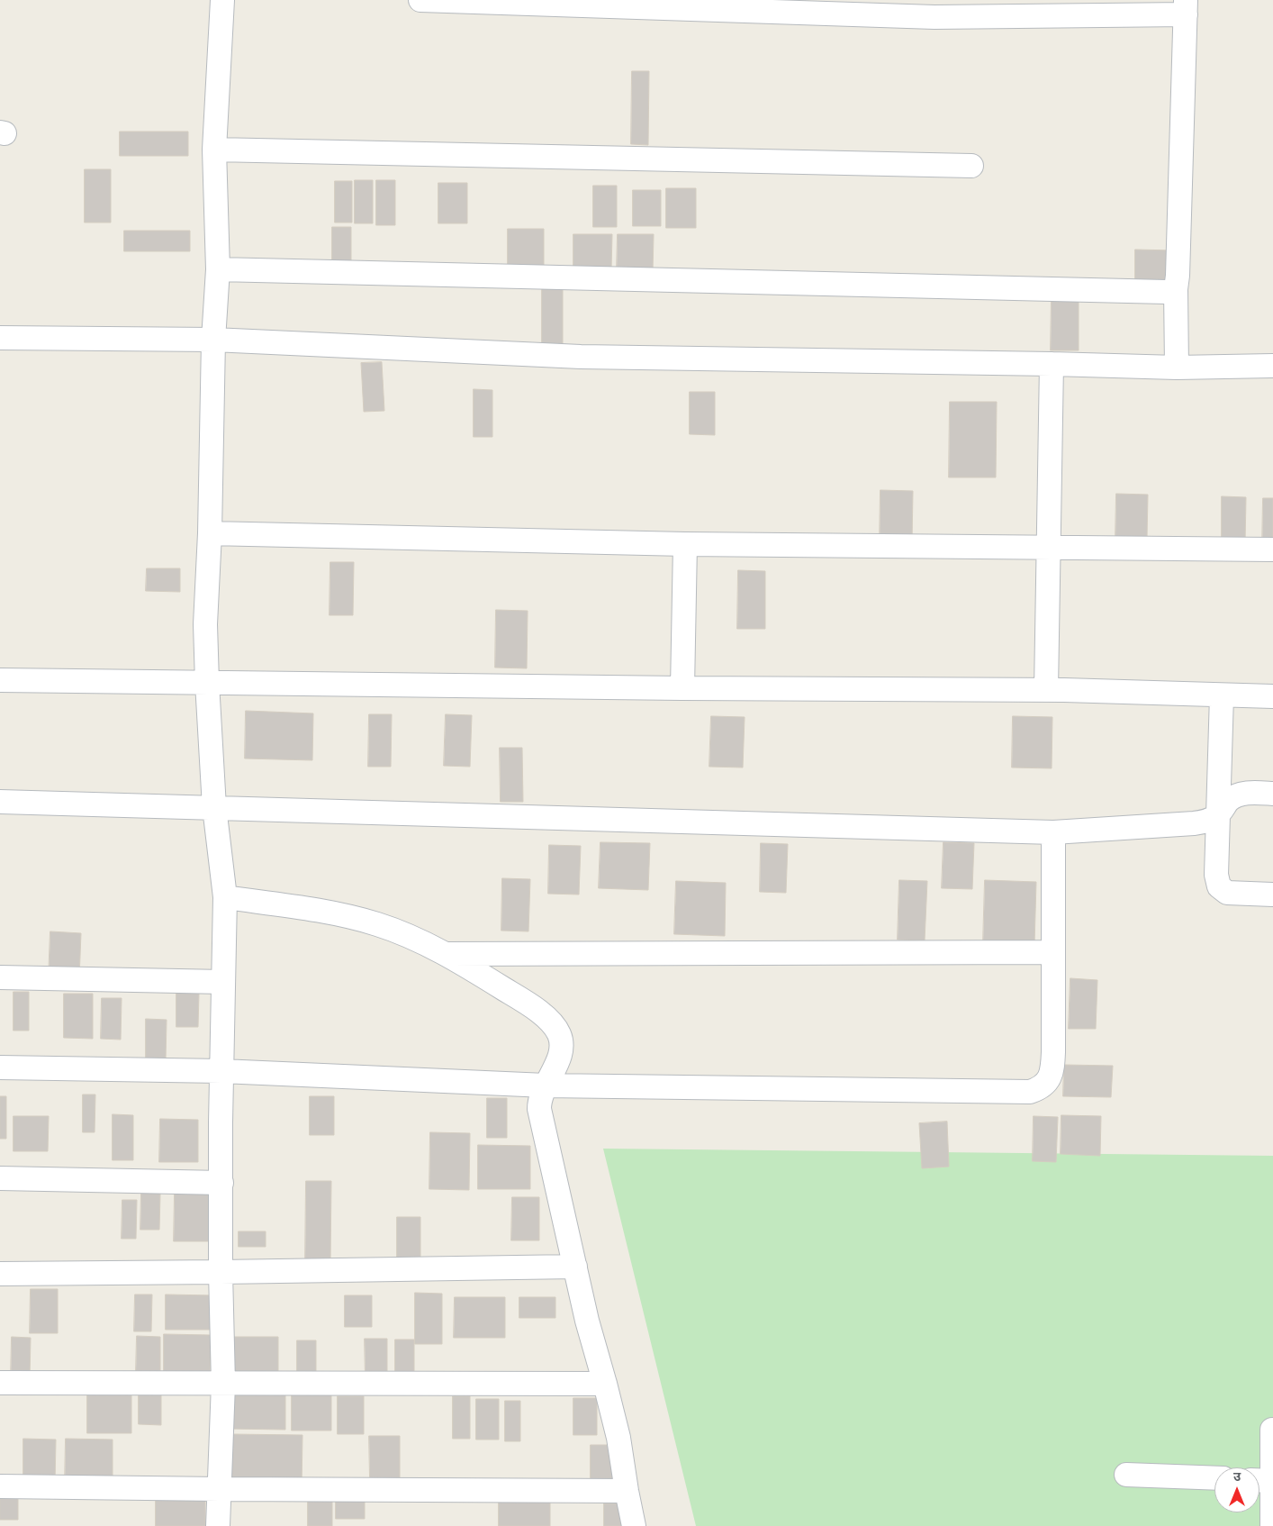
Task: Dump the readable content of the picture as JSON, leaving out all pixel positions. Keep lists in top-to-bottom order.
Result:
{
  "north": "top"
}
